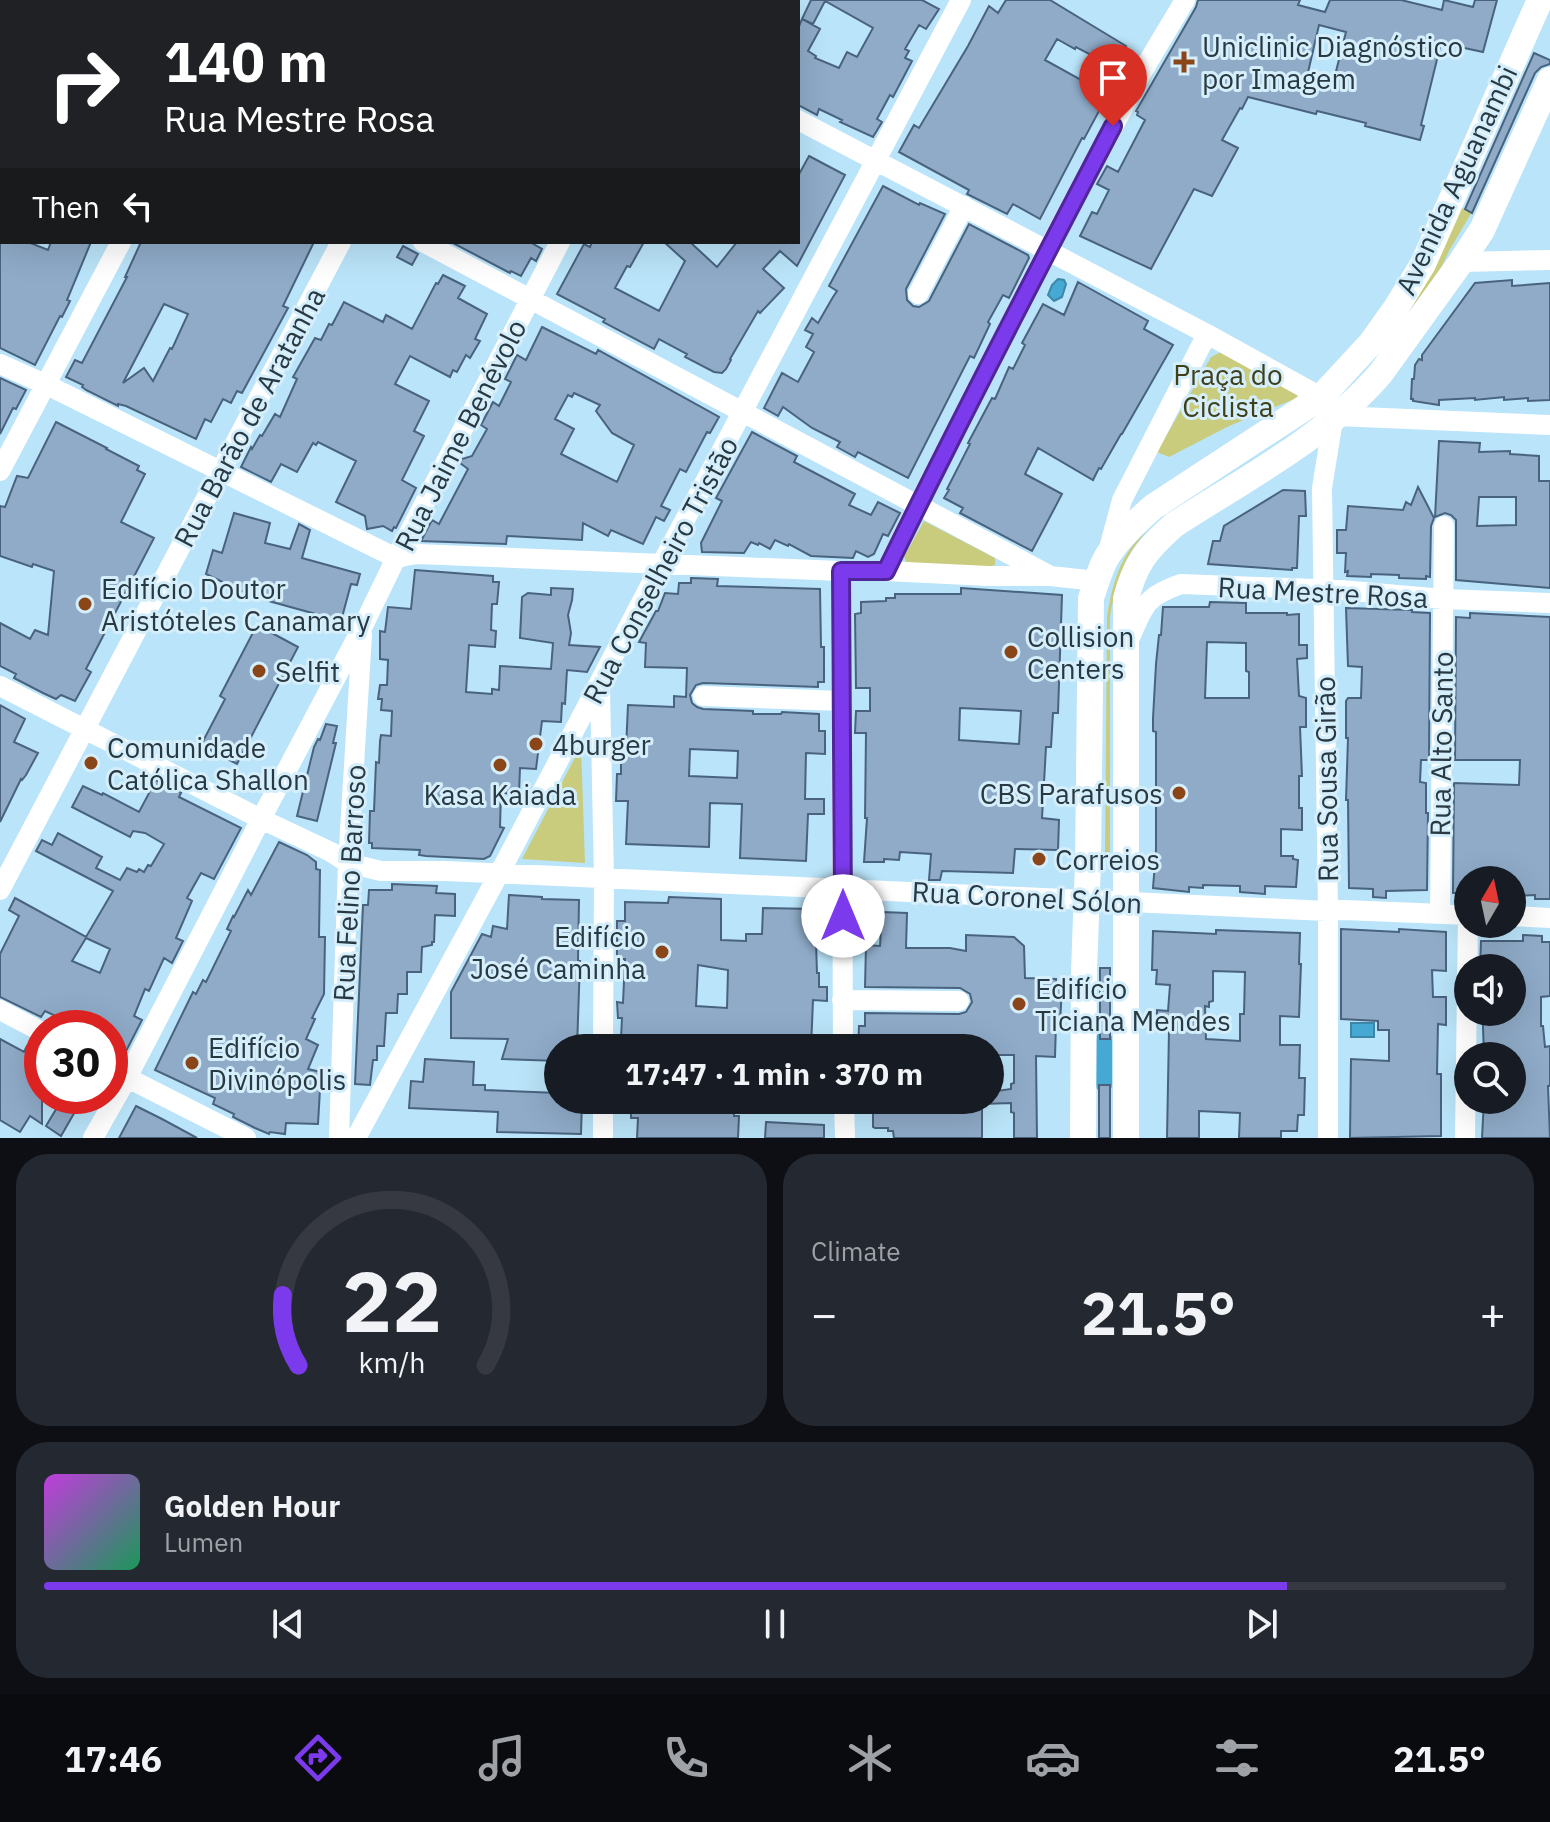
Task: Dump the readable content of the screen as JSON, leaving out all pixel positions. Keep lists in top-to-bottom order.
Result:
{
  "streets": {
    "main road": ["Avenida Aguanambi"],
    "street": [
      "Rua Barão de Aratanha",
      "Rua Jaime Benévolo",
      "Rua Conselheiro Tristão",
      "Rua Mestre Rosa",
      "Rua Alto Santo",
      "Rua Sousa Girão",
      "Rua Felino Barroso",
      "Rua Coronel Sólon"
    ]
  },
  "crossings": [
    ["Avenida Aguanambi", "Rua Mestre Rosa"],
    ["Avenida Aguanambi", "Rua Sousa Girão"],
    ["Avenida Aguanambi", "Rua Coronel Sólon"],
    ["Rua Barão de Aratanha", "Rua Coronel Sólon"],
    ["Rua Jaime Benévolo", "Rua Felino Barroso"],
    ["Rua Jaime Benévolo", "Rua Coronel Sólon"],
    ["Rua Conselheiro Tristão", "Rua Coronel Sólon"],
    ["Rua Mestre Rosa", "Rua Alto Santo"],
    ["Rua Mestre Rosa", "Rua Sousa Girão"],
    ["Rua Alto Santo", "Rua Coronel Sólon"],
    ["Rua Sousa Girão", "Rua Coronel Sólon"],
    ["Rua Felino Barroso", "Rua Coronel Sólon"]
  ],
  "parks": ["Praça do Ciclista"],
  "places": {
    "health": ["Uniclinic Diagnóstico por Imagem"],
    "other": [
      "Edifício Doutor Aristóteles Canamary",
      "Collision Centers",
      "Selfit",
      "4burger",
      "Comunidade Católica Shallon",
      "Kasa Kaiada",
      "CBS Parafusos",
      "Correios",
      "Edifício José Caminha",
      "Edifício Ticiana Mendes",
      "Edifício Divinópolis"
    ]
  },
  "north": "top",
  "page": {
    "turn": ["140 m", "Rua Mestre Rosa"],
    "then": "Then",
    "limit": "30",
    "trip": "17:47 · 1 min · 370 m",
    "tile": "Climate",
    "heat": ["−", "21.5°", "+"],
    "song": ["Golden Hour", "Lumen"],
    "tabs": ["17:46", "21.5°"],
    "gauge": ["22", "km/h"]
  }
}
